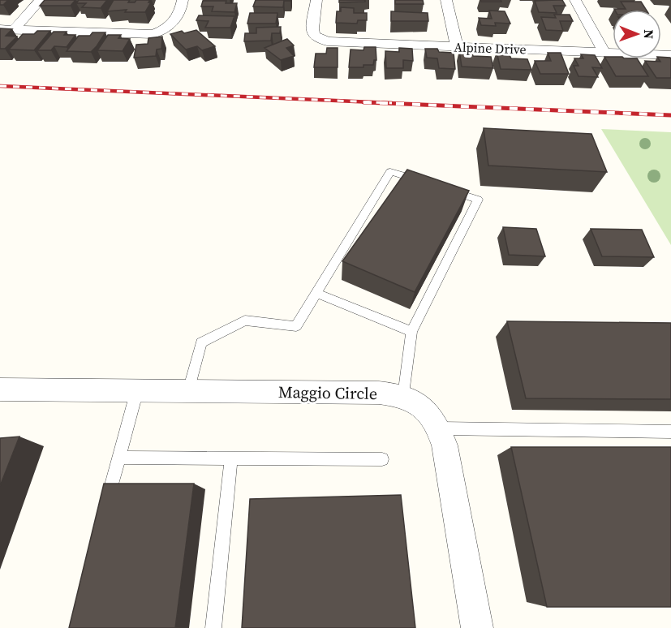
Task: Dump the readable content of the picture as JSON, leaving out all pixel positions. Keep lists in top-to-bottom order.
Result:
{
  "streets": {
    "street": ["Alpine Drive", "Maggio Circle"]
  },
  "north": "right"
}
